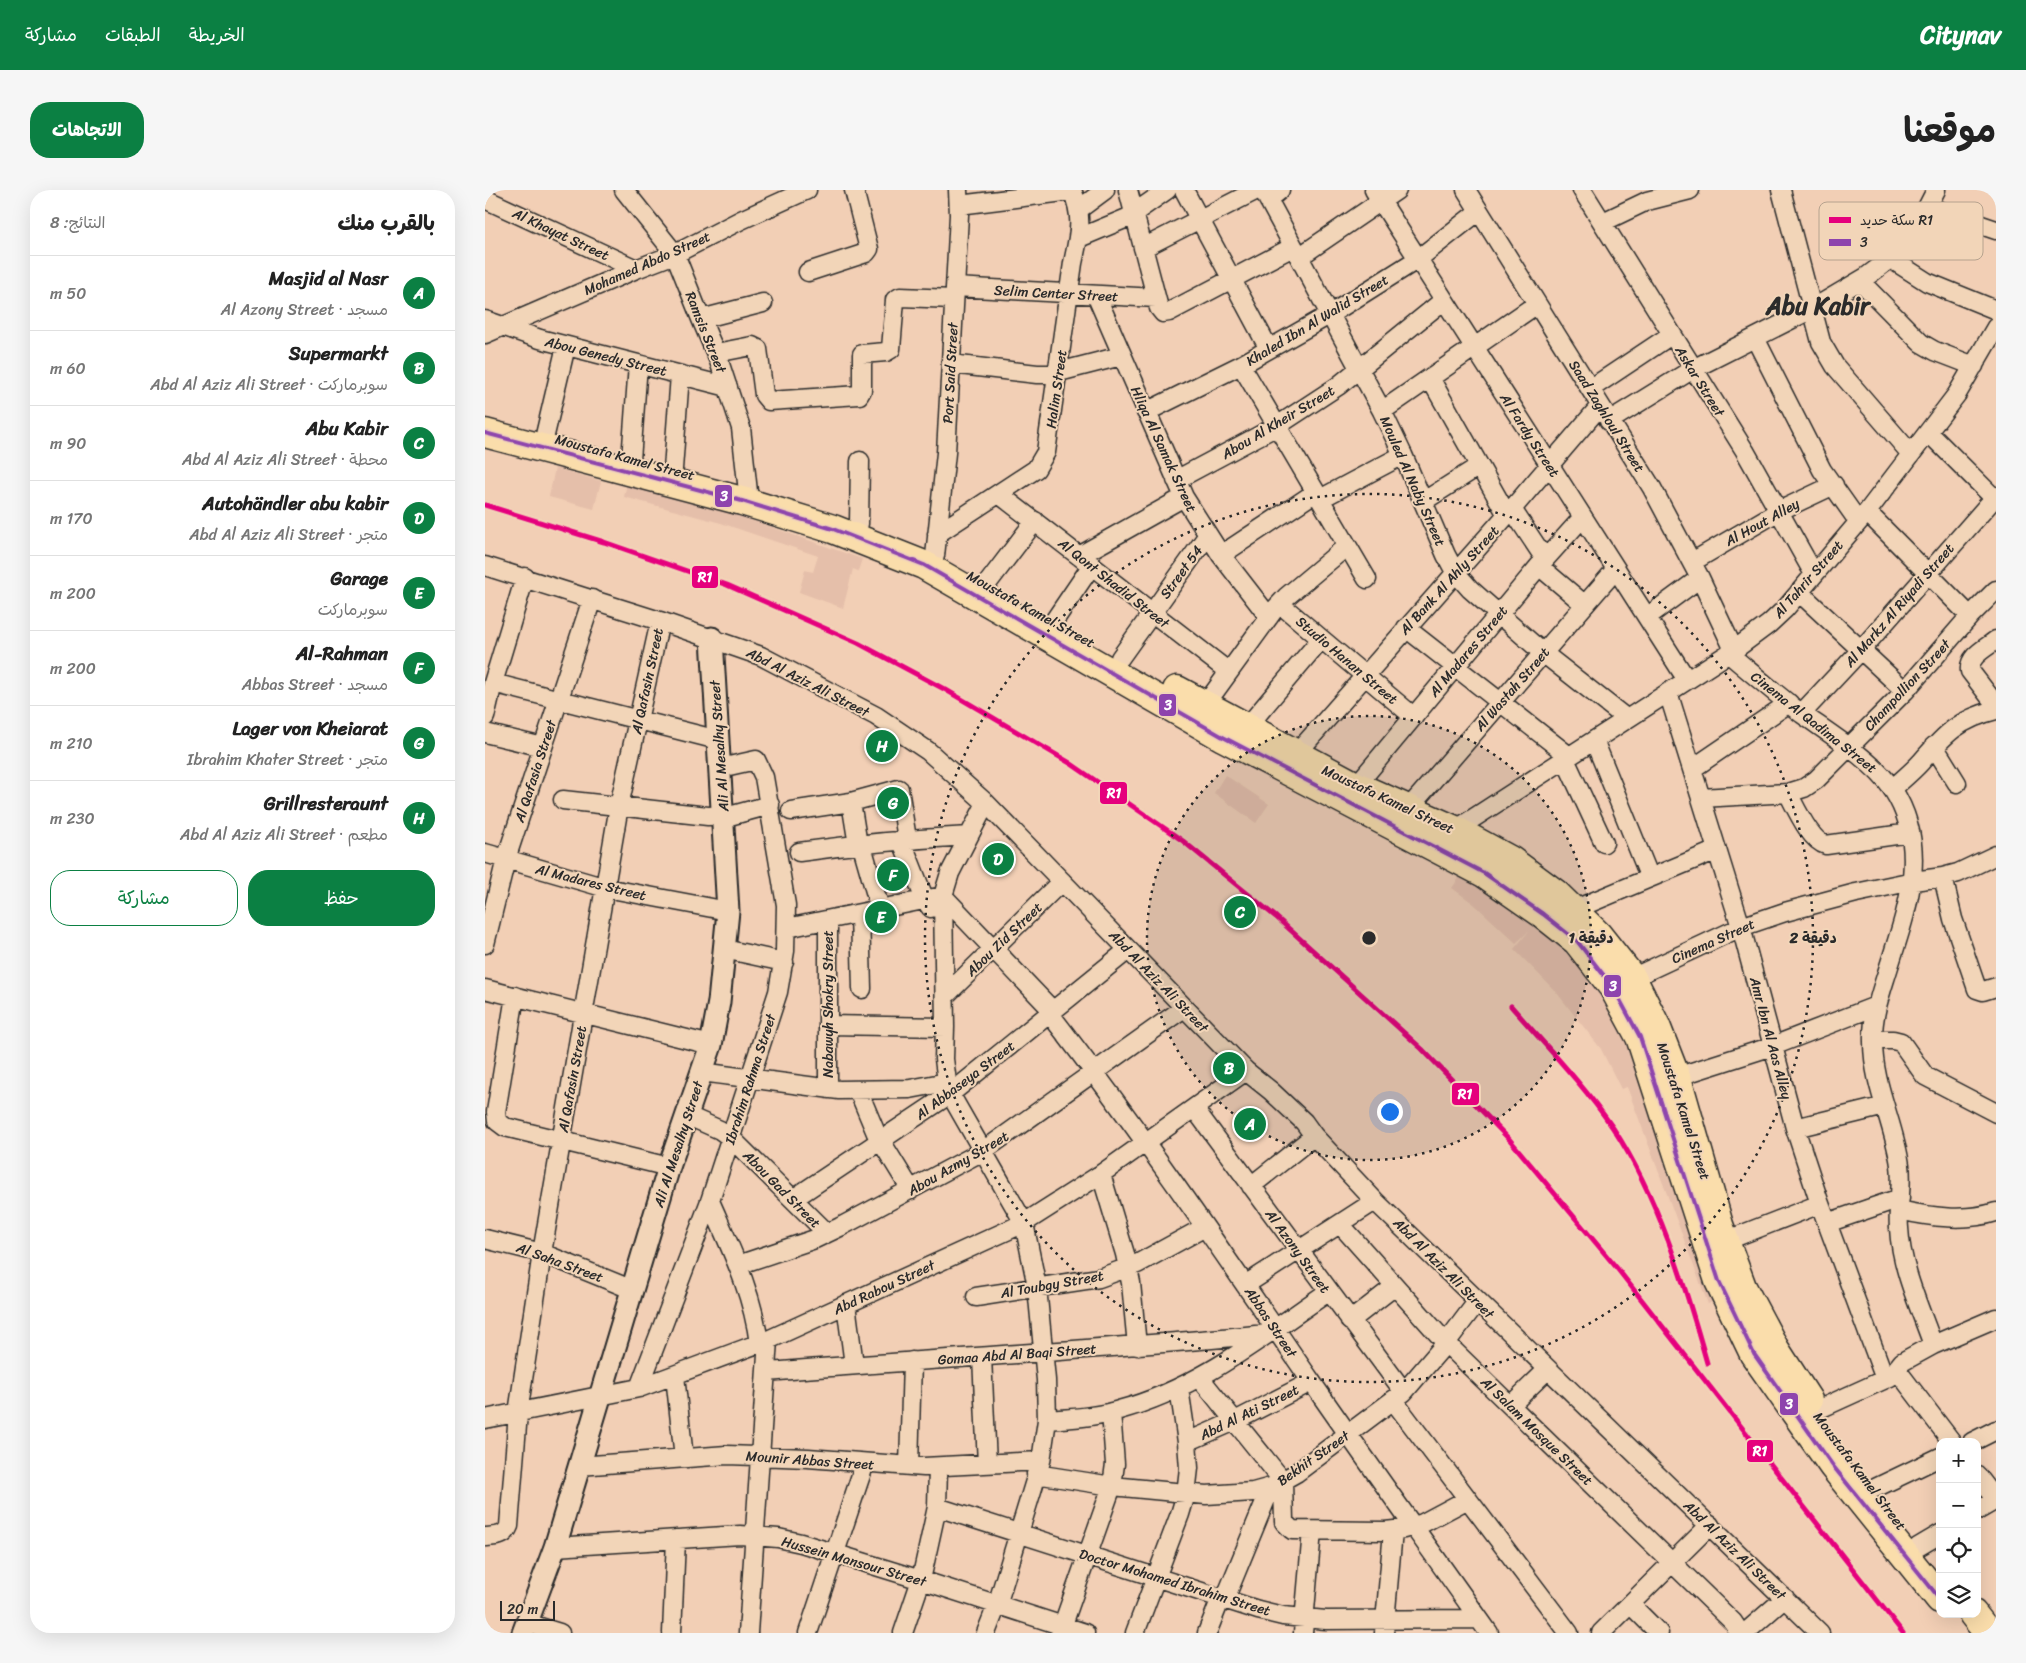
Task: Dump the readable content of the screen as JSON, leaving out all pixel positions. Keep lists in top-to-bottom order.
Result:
{
  "streets": {
    "main road": ["Moustafa Kamel Street"],
    "street": [
      "Al Khayat Street",
      "Mohamed Abdo Street",
      "Selim Center Street",
      "Khaled Ibn Al Walid Street",
      "Ramsis Street",
      "Abou Genedy Street",
      "Port Said Street",
      "Askar Street",
      "Halim Street",
      "Saad Zaghloul Street",
      "Abou Al Kheir Street",
      "Al Fardy Street",
      "Hliqa Al Samak Street",
      "Mouled Al Naby Street",
      "Al Hout Alley",
      "Street 54",
      "Al Tahrir Street",
      "Al Bank Al Ahly Street",
      "Al Qont Shadid Street",
      "Al Markz Al Riyadi Street",
      "Al Madares Street",
      "Studio Hanan Street",
      "Al Qafasin Street",
      "Abd Al Aziz Ali Street",
      "Champollion Street",
      "Al Wastah Street",
      "Cinema Al Qadima Street",
      "Ali Al Mesalhy Street",
      "Al Qafasia Street",
      "Abou Zid Street",
      "Cinema Street",
      "Nabawyh Shokry Street",
      "Amr Ibn Al Aas Alley",
      "Ibrahim Rahma Street",
      "Al Abbaseya Street",
      "Abou Azmy Street",
      "Abou Gad Street",
      "Al Azony Street",
      "Al Saha Street",
      "Al Toubgy Street",
      "Abd Rabou Street",
      "Abbas Street",
      "Gomaa Abd Al Baqi Street",
      "Abd Al Ati Street",
      "Al Salam Mosque Street",
      "Bekhit Street",
      "Mounir Abbas Street",
      "Hussein Mansour Street",
      "Doctor Mohamed Ibrahim Street"
    ]
  },
  "crossings": [
    ["Al Khayat Street", "Mohamed Abdo Street"],
    ["Mohamed Abdo Street", "Ramsis Street"],
    ["Mohamed Abdo Street", "Abou Genedy Street"],
    ["Selim Center Street", "Ramsis Street"],
    ["Selim Center Street", "Port Said Street"],
    ["Selim Center Street", "Halim Street"],
    ["Selim Center Street", "Hliqa Al Samak Street"],
    ["Khaled Ibn Al Walid Street", "Saad Zaghloul Street"],
    ["Khaled Ibn Al Walid Street", "Al Fardy Street"],
    ["Khaled Ibn Al Walid Street", "Hliqa Al Samak Street"],
    ["Khaled Ibn Al Walid Street", "Mouled Al Naby Street"],
    ["Ramsis Street", "Abou Genedy Street"],
    ["Ramsis Street", "Moustafa Kamel Street"],
    ["Port Said Street", "Halim Street"],
    ["Port Said Street", "Moustafa Kamel Street"],
    ["Askar Street", "Al Hout Alley"],
    ["Askar Street", "Al Tahrir Street"],
    ["Askar Street", "Al Bank Al Ahly Street"],
    ["Halim Street", "Moustafa Kamel Street"],
    ["Halim Street", "Al Qont Shadid Street"],
    ["Saad Zaghloul Street", "Al Hout Alley"],
    ["Saad Zaghloul Street", "Al Tahrir Street"],
    ["Saad Zaghloul Street", "Al Bank Al Ahly Street"],
    ["Saad Zaghloul Street", "Cinema Al Qadima Street"],
    ["Abou Al Kheir Street", "Al Fardy Street"],
    ["Abou Al Kheir Street", "Hliqa Al Samak Street"],
    ["Abou Al Kheir Street", "Mouled Al Naby Street"],
    ["Al Fardy Street", "Al Hout Alley"],
    ["Al Fardy Street", "Al Tahrir Street"],
    ["Al Fardy Street", "Al Bank Al Ahly Street"],
    ["Al Fardy Street", "Al Madares Street"],
    ["Al Fardy Street", "Al Wastah Street"],
    ["Hliqa Al Samak Street", "Street 54"],
    ["Hliqa Al Samak Street", "Studio Hanan Street"],
    ["Moustafa Kamel Street", "Street 54"],
    ["Moustafa Kamel Street", "Al Tahrir Street"],
    ["Moustafa Kamel Street", "Al Bank Al Ahly Street"],
    ["Moustafa Kamel Street", "Al Madares Street"],
    ["Moustafa Kamel Street", "Al Wastah Street"],
    ["Moustafa Kamel Street", "Cinema Street"],
    ["Mouled Al Naby Street", "Al Tahrir Street"],
    ["Mouled Al Naby Street", "Al Bank Al Ahly Street"],
    ["Mouled Al Naby Street", "Al Madares Street"],
    ["Mouled Al Naby Street", "Al Wastah Street"],
    ["Street 54", "Al Qont Shadid Street"],
    ["Al Tahrir Street", "Cinema Al Qadima Street"],
    ["Al Tahrir Street", "Amr Ibn Al Aas Alley"],
    ["Al Bank Al Ahly Street", "Studio Hanan Street"],
    ["Al Markz Al Riyadi Street", "Cinema Al Qadima Street"],
    ["Al Markz Al Riyadi Street", "Amr Ibn Al Aas Alley"],
    ["Al Madares Street", "Studio Hanan Street"],
    ["Al Madares Street", "Al Qafasin Street"],
    ["Al Madares Street", "Ali Al Mesalhy Street"],
    ["Al Madares Street", "Al Qafasia Street"],
    ["Al Qafasin Street", "Abd Al Aziz Ali Street"],
    ["Al Qafasin Street", "Al Saha Street"],
    ["Al Qafasin Street", "Abd Rabou Street"],
    ["Abd Al Aziz Ali Street", "Ali Al Mesalhy Street"],
    ["Abd Al Aziz Ali Street", "Al Qafasia Street"],
    ["Abd Al Aziz Ali Street", "Abou Zid Street"],
    ["Abd Al Aziz Ali Street", "Al Abbaseya Street"],
    ["Abd Al Aziz Ali Street", "Abou Azmy Street"],
    ["Abd Al Aziz Ali Street", "Abd Rabou Street"],
    ["Abd Al Aziz Ali Street", "Bekhit Street"],
    ["Champollion Street", "Cinema Al Qadima Street"],
    ["Champollion Street", "Amr Ibn Al Aas Alley"],
    ["Cinema Al Qadima Street", "Cinema Street"],
    ["Ali Al Mesalhy Street", "Ibrahim Rahma Street"],
    ["Ali Al Mesalhy Street", "Abou Gad Street"],
    ["Ali Al Mesalhy Street", "Al Saha Street"],
    ["Ali Al Mesalhy Street", "Abd Rabou Street"],
    ["Ali Al Mesalhy Street", "Mounir Abbas Street"],
    ["Ali Al Mesalhy Street", "Hussein Mansour Street"],
    ["Abou Zid Street", "Abbas Street"],
    ["Cinema Street", "Amr Ibn Al Aas Alley"],
    ["Ibrahim Rahma Street", "Abou Gad Street"],
    ["Ibrahim Rahma Street", "Abd Rabou Street"],
    ["Al Abbaseya Street", "Abou Gad Street"],
    ["Al Abbaseya Street", "Abbas Street"],
    ["Abou Azmy Street", "Abou Gad Street"],
    ["Abou Azmy Street", "Abbas Street"],
    ["Al Azony Street", "Abd Rabou Street"],
    ["Al Azony Street", "Bekhit Street"],
    ["Al Toubgy Street", "Abbas Street"],
    ["Abd Rabou Street", "Abbas Street"],
    ["Abbas Street", "Gomaa Abd Al Baqi Street"],
    ["Abbas Street", "Abd Al Ati Street"],
    ["Abbas Street", "Bekhit Street"],
    ["Abbas Street", "Doctor Mohamed Ibrahim Street"],
    ["Al Salam Mosque Street", "Bekhit Street"],
    ["Bekhit Street", "Mounir Abbas Street"]
  ],
  "districts": ["Abu Kabir"],
  "lines": ["transit line 3", "rail line R1"],
  "legend": ["سكة حديد R1", "3"],
  "scale_bar": "20 m",
  "page": {
    "header": "Citynav",
    "nav": ["الخريطة", "الطبقات", "مشاركة"],
    "title": "موقعنا",
    "buttons": [
      "الاتجاهات",
      ["حفظ", "مشاركة"]
    ],
    "heading": ["بالقرب منك", "النتائج: 8"],
    "list": [
      {
        "mark": "A",
        "name": "Masjid al Nasr",
        "note": "مسجد · Al Azony Street",
        "value": "50 m"
      },
      {
        "mark": "B",
        "name": "Supermarkt",
        "note": "سوبرماركت · Abd Al Aziz Ali Street",
        "value": "60 m"
      },
      {
        "mark": "C",
        "name": "Abu Kabir",
        "note": "محطة · Abd Al Aziz Ali Street",
        "value": "90 m"
      },
      {
        "mark": "D",
        "name": "Autohändler abu kabir",
        "note": "متجر · Abd Al Aziz Ali Street",
        "value": "170 m"
      },
      {
        "mark": "E",
        "name": "Garage",
        "note": "سوبرماركت",
        "value": "200 m"
      },
      {
        "mark": "F",
        "name": "Al-Rahman",
        "note": "مسجد · Abbas Street",
        "value": "200 m"
      },
      {
        "mark": "G",
        "name": "Lager von Kheiarat",
        "note": "متجر · Ibrahim Khater Street",
        "value": "210 m"
      },
      {
        "mark": "H",
        "name": "Grillresteraunt",
        "note": "مطعم · Abd Al Aziz Ali Street",
        "value": "230 m"
      }
    ],
    "pins": [
      "H",
      "G",
      "D",
      "F",
      "C",
      "E",
      "B",
      "A"
    ],
    "map_buttons": ["+", "−"],
    "scale": "20 m"
  },
  "rings": ["1 دقيقة", "2 دقيقة"]
}
